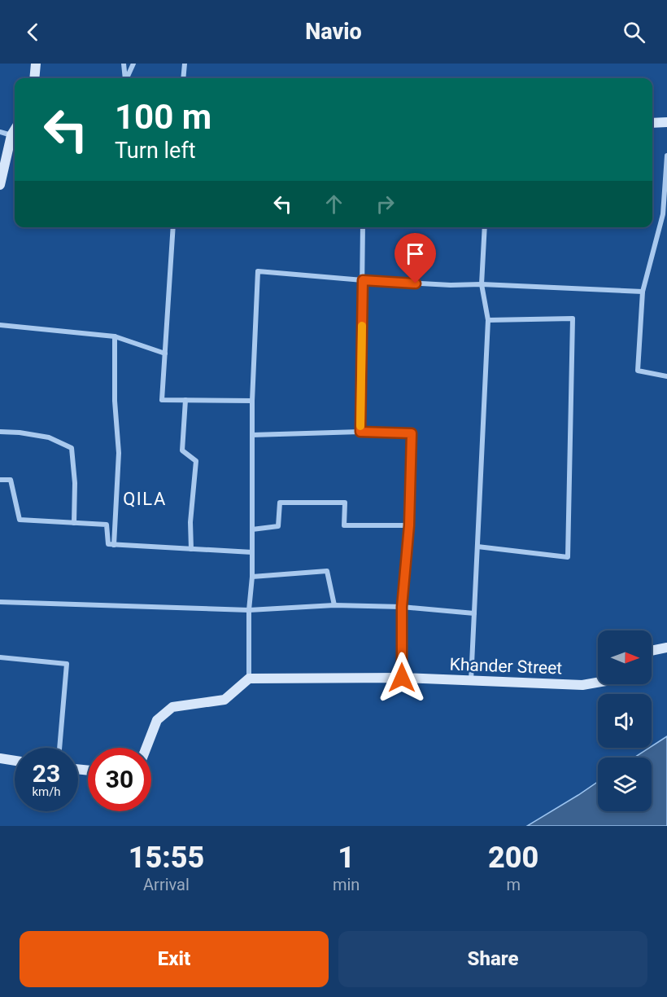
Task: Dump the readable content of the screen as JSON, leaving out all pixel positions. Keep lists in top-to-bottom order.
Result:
{
  "streets": {
    "street": ["Khander Street"]
  },
  "districts": ["QILA"],
  "north": "right",
  "page": {
    "header": "Navio",
    "turn": ["100 m", "Turn left"],
    "speed": "23 km/h",
    "limit": "30",
    "eta": [
      "15:55",
      "Arrival",
      "1",
      "min",
      "200",
      "m"
    ],
    "buttons": ["Exit", "Share"]
  }
}
